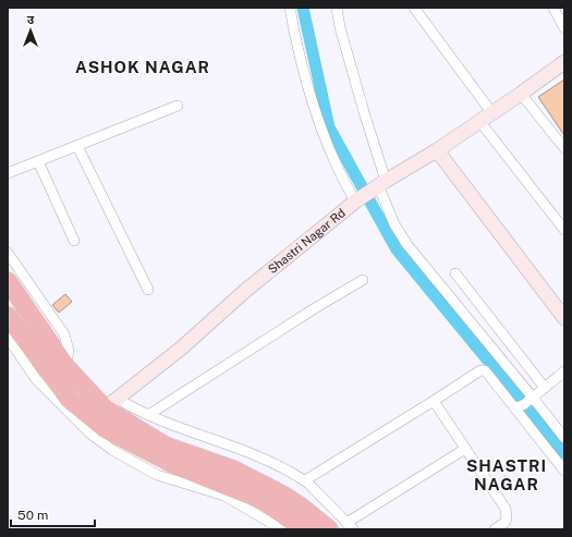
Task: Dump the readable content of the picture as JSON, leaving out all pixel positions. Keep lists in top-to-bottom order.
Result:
{
  "streets": {
    "street": ["Shastri Nagar Rd"]
  },
  "districts": ["ASHOK NAGAR", "SHASTRI NAGAR"],
  "scale_bar": "50 m",
  "north": "top"
}
